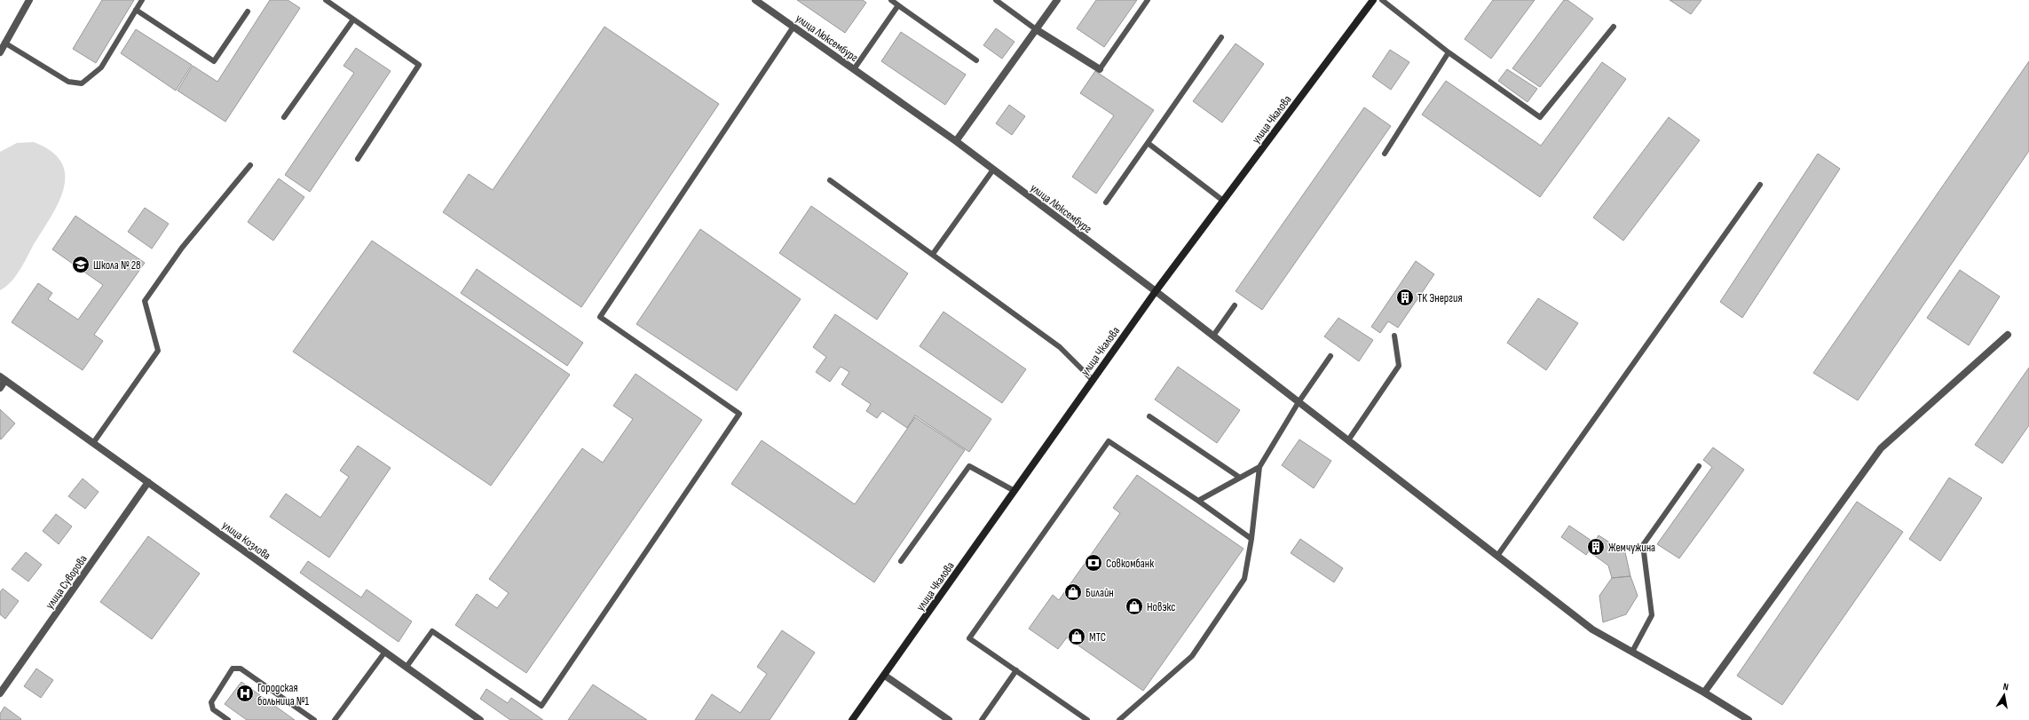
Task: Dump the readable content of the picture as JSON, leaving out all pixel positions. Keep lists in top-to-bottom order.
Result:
{
  "streets": {
    "street": [
      "улица Люксембург",
      "улица Чкалова",
      "улица Козлова",
      "улица Суворова"
    ]
  },
  "crossings": [
    ["улица Люксембург", "улица Чкалова"],
    ["улица Козлова", "улица Суворова"]
  ],
  "places": {
    "school or university": ["Школа № 28"],
    "building": ["ТК Энергия", "Жемчужина"],
    "bank": ["Совкомбанк"],
    "shop": ["Билайн", "Новэкс", "МТС"],
    "hospital": ["Городская больница №1"]
  },
  "north": "top"
}
